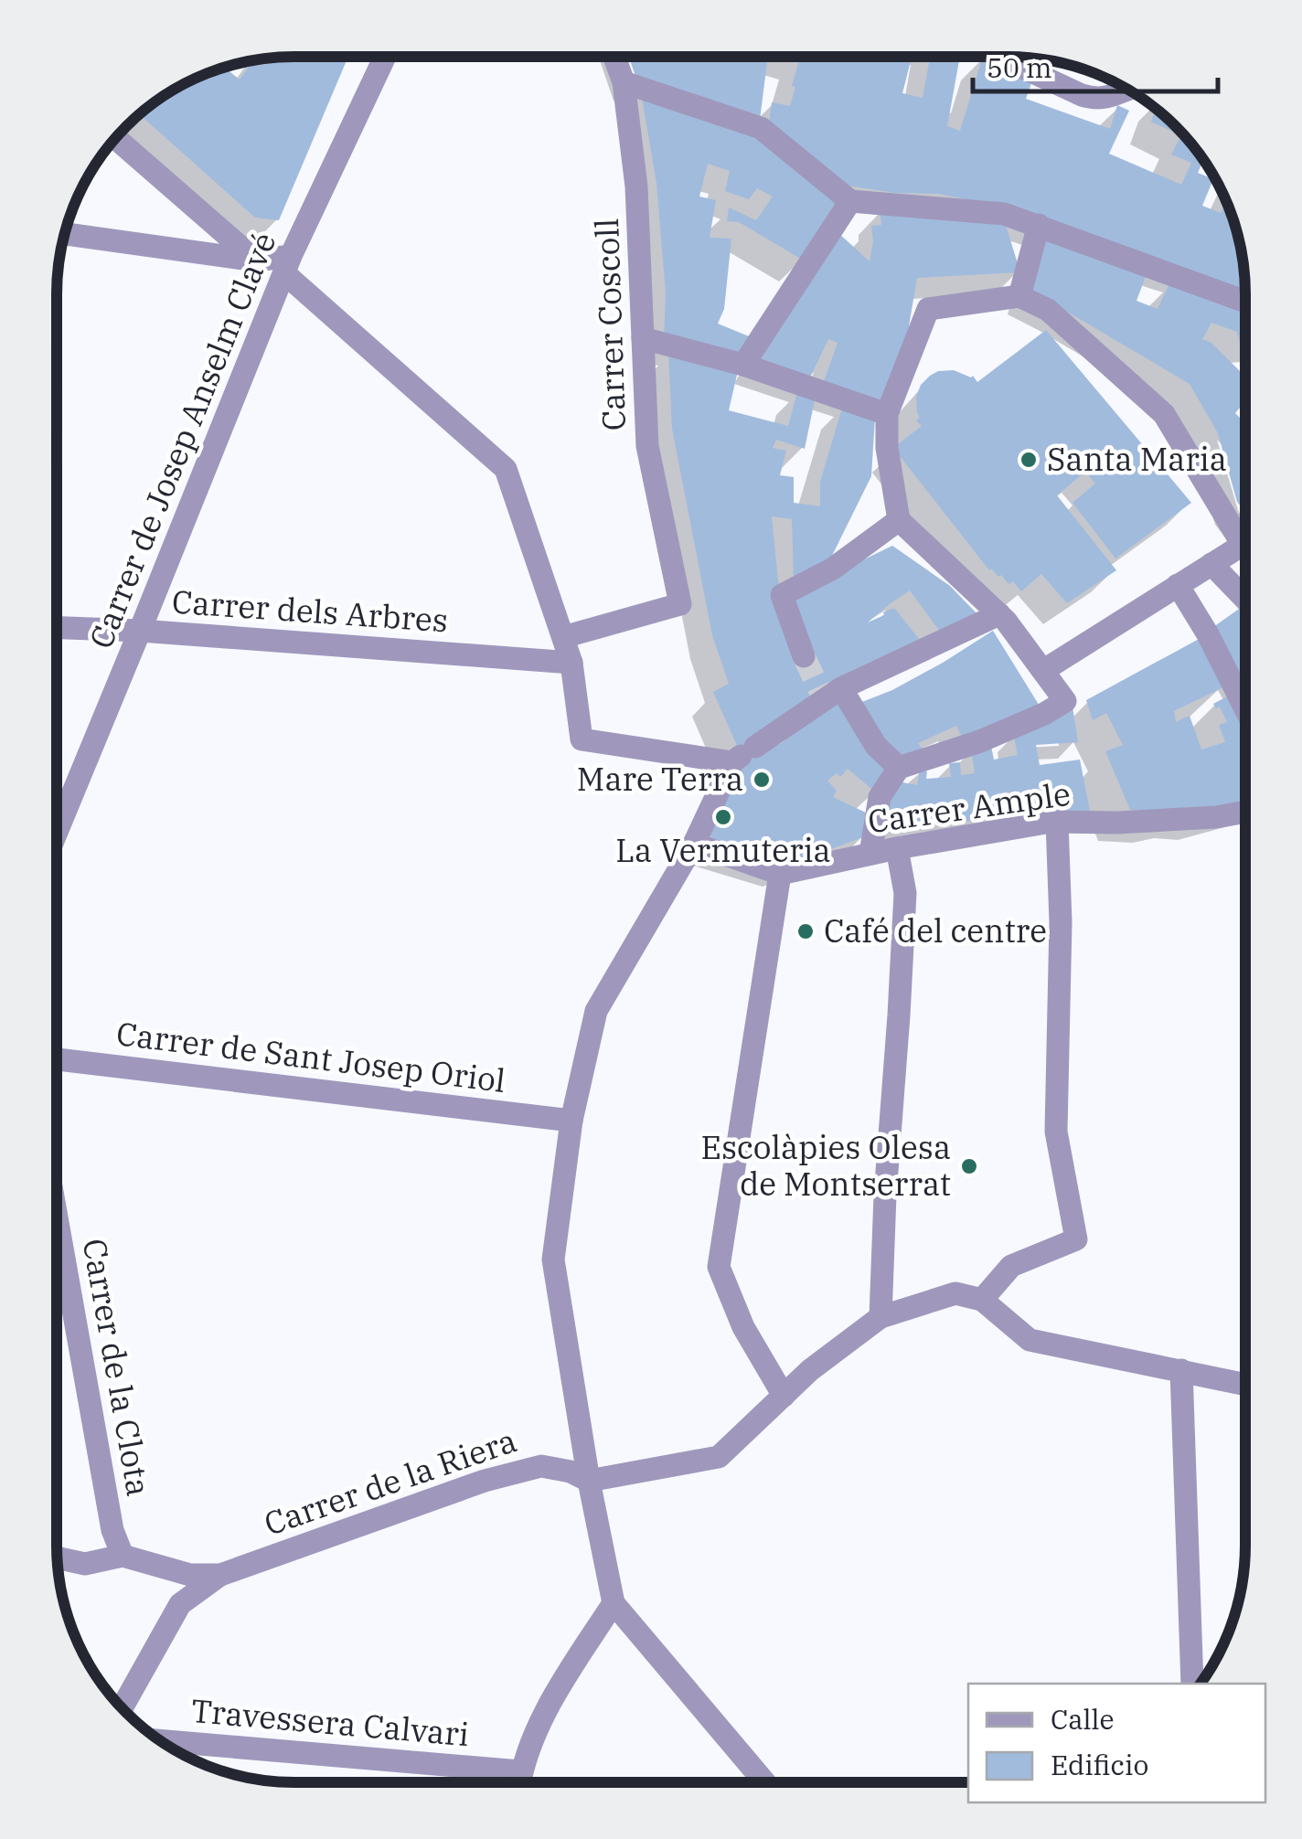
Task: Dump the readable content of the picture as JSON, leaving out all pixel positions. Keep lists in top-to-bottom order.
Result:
{
  "streets": {
    "street": [
      "Carrer Coscoll",
      "Carrer de Josep Anselm Clavé",
      "Carrer dels Arbres",
      "Carrer Ample",
      "Carrer de Sant Josep Oriol",
      "Carrer de la Clota",
      "Carrer de la Riera",
      "Travessera Calvari"
    ]
  },
  "crossings": [
    ["Carrer de Josep Anselm Clavé", "Carrer dels Arbres"],
    ["Carrer de la Clota", "Carrer de la Riera"]
  ],
  "places": [
    "Santa Maria",
    "Mare Terra",
    "La Vermuteria",
    "Café del centre",
    "Escolàpies Olesa de Montserrat"
  ],
  "legend": ["Calle", "Edificio"],
  "scale_bar": "50 m"
}
